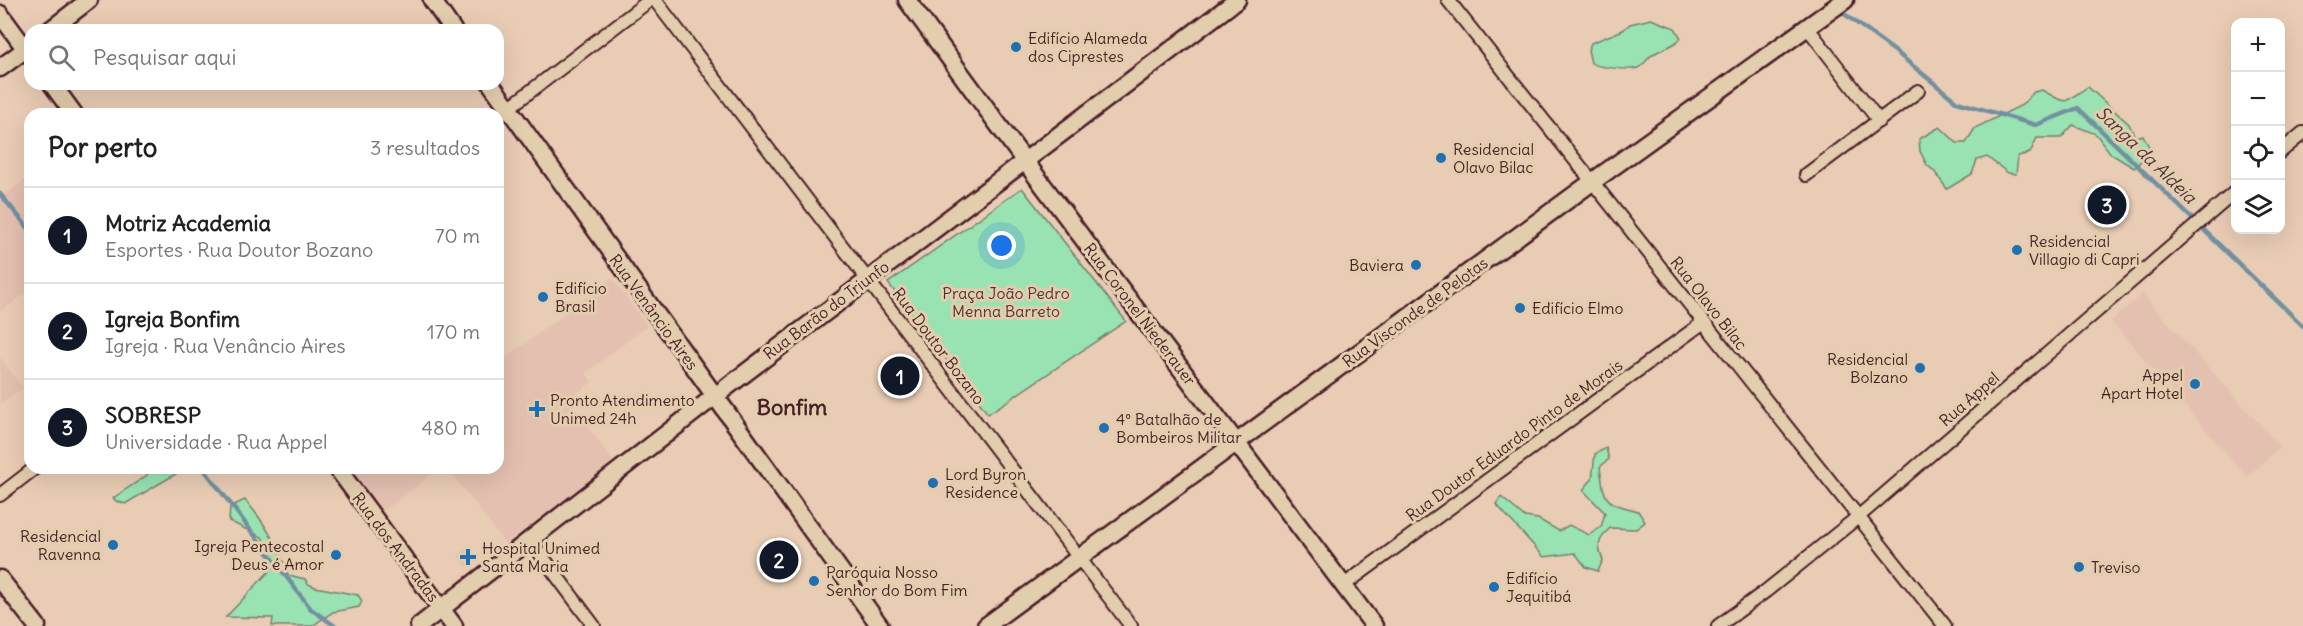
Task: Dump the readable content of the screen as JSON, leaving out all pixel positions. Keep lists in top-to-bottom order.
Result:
{
  "streets": {
    "street": [
      "Rua Olavo Bilac",
      "Rua Barão do Triunfo",
      "Rua Venâncio Aires",
      "Rua Visconde de Pelotas",
      "Rua Coronel Niederauer",
      "Rua Doutor Bozano",
      "Rua Appel",
      "Rua Doutor Eduardo Pinto de Morais",
      "Rua dos Andradas"
    ]
  },
  "crossings": [
    ["Rua Olavo Bilac", "Rua Visconde de Pelotas"],
    ["Rua Olavo Bilac", "Rua Appel"],
    ["Rua Olavo Bilac", "Rua Doutor Eduardo Pinto de Morais"],
    ["Rua Barão do Triunfo", "Rua Venâncio Aires"],
    ["Rua Barão do Triunfo", "Rua Coronel Niederauer"],
    ["Rua Barão do Triunfo", "Rua Doutor Bozano"],
    ["Rua Barão do Triunfo", "Rua dos Andradas"],
    ["Rua Visconde de Pelotas", "Rua Coronel Niederauer"],
    ["Rua Visconde de Pelotas", "Rua Doutor Bozano"],
    ["Rua Coronel Niederauer", "Rua Doutor Eduardo Pinto de Morais"]
  ],
  "districts": ["Bonfim"],
  "water": ["Sanga da Aldeia"],
  "parks": ["Praça João Pedro Menna Barreto"],
  "places": {
    "other": [
      "Edifício Alameda dos Ciprestes",
      "Residencial Olavo Bilac",
      "Residencial Villagio di Capri",
      "Baviera",
      "Edifício Brasil",
      "Edifício Elmo",
      "Residencial Bolzano",
      "Appel Apart Hotel",
      "4º Batalhão de Bombeiros Militar",
      "Lord Byron Residence",
      "Residencial Ravenna",
      "Igreja Pentecostal Deus é Amor",
      "Treviso",
      "Paróquia Nosso Senhor do Bom Fim",
      "Edifício Jequitibá"
    ],
    "health": ["Pronto Atendimento Unimed 24h", "Hospital Unimed Santa Maria"]
  },
  "page": {
    "map_buttons": ["+", "−"],
    "search": "Pesquisar aqui",
    "heading": ["Por perto", "3 resultados"],
    "pins": ["3", "1", "2"],
    "list": [
      {
        "mark": "1",
        "name": "Motriz Academia",
        "note": "Esportes · Rua Doutor Bozano",
        "value": "70 m"
      },
      {
        "mark": "2",
        "name": "Igreja Bonfim",
        "note": "Igreja · Rua Venâncio Aires",
        "value": "170 m"
      },
      {
        "mark": "3",
        "name": "SOBRESP",
        "note": "Universidade · Rua Appel",
        "value": "480 m"
      }
    ]
  }
}
